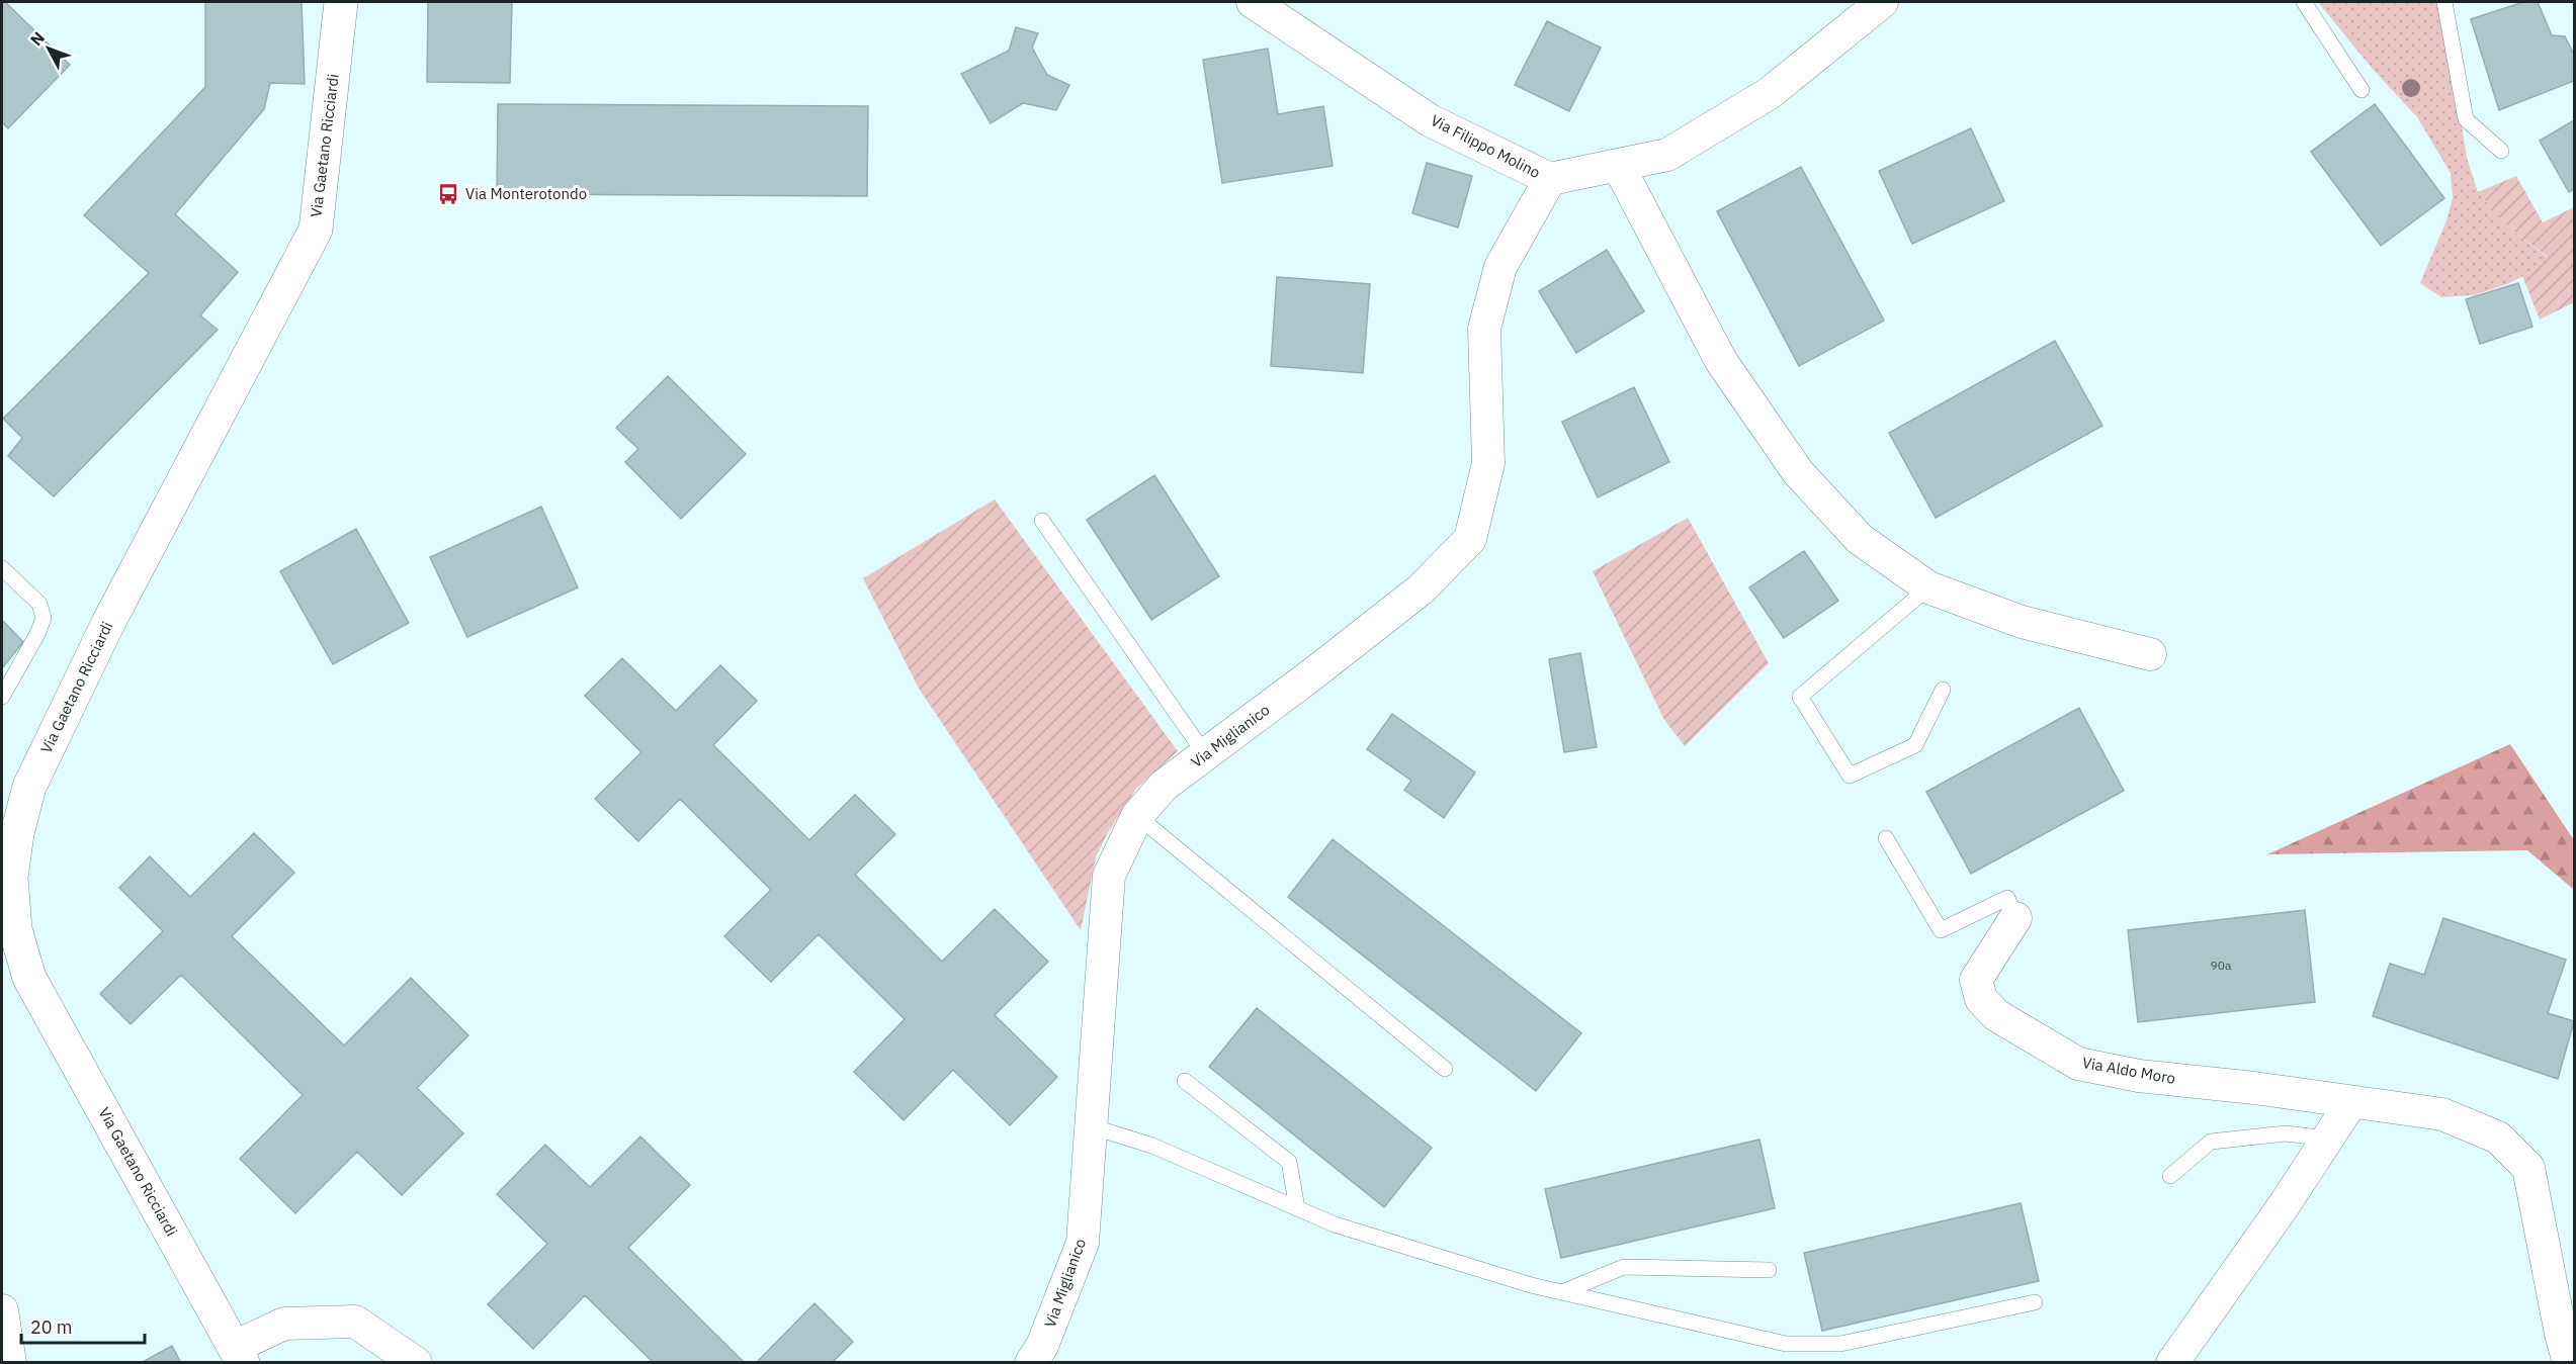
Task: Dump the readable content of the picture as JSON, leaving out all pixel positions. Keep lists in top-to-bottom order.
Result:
{
  "streets": {
    "street": [
      "Via Gaetano Ricciardi",
      "Via Filippo Molino",
      "Via Miglianico",
      "Via Aldo Moro"
    ]
  },
  "crossings": [
    ["Via Filippo Molino", "Via Miglianico"]
  ],
  "places": {
    "bus stop": ["Via Monterotondo"]
  },
  "house_numbers": ["90a"],
  "scale_bar": "20 m",
  "north": "top left"
}
